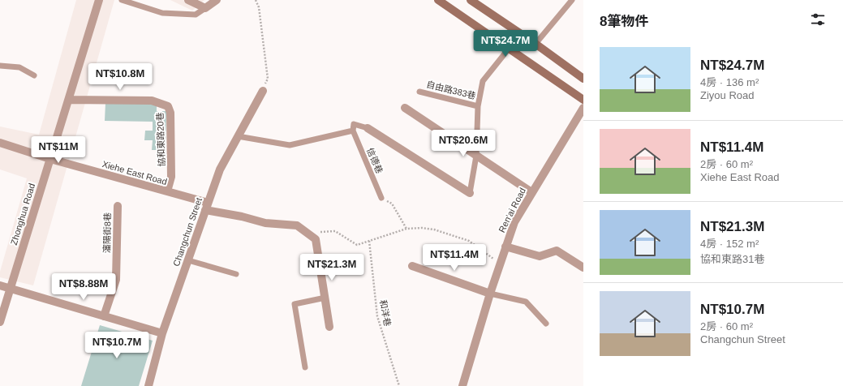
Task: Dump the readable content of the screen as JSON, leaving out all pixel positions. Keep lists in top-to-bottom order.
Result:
{
  "streets": {
    "street": [
      "協和東路20巷",
      "Xiehe East Road",
      "Ren'ai Road",
      "Zhonghua Road",
      "Changchun Street",
      "瀋陽街8巷"
    ],
    "lane": ["自由路383巷", "信德巷"],
    "path": ["和洋巷"]
  },
  "crossings": [
    ["協和東路20巷", "Xiehe East Road"],
    ["協和東路20巷", "Zhonghua Road"],
    ["Xiehe East Road", "Zhonghua Road"],
    ["Xiehe East Road", "Changchun Street"]
  ],
  "page": {
    "heading": "8筆物件",
    "price": [
      "NT$24.7M",
      "NT$10.8M",
      "NT$20.6M",
      "NT$11M",
      "NT$11.4M",
      "NT$21.3M",
      "NT$8.88M",
      "NT$10.7M"
    ],
    "list": [
      {
        "name": "NT$24.7M",
        "note": "4房 · 136 m² · Ziyou Road"
      },
      {
        "name": "NT$11.4M",
        "note": "2房 · 60 m² · Xiehe East Road"
      },
      {
        "name": "NT$21.3M",
        "note": "4房 · 152 m² · 協和東路31巷"
      },
      {
        "name": "NT$10.7M",
        "note": "2房 · 60 m² · Changchun Street"
      }
    ]
  }
}
